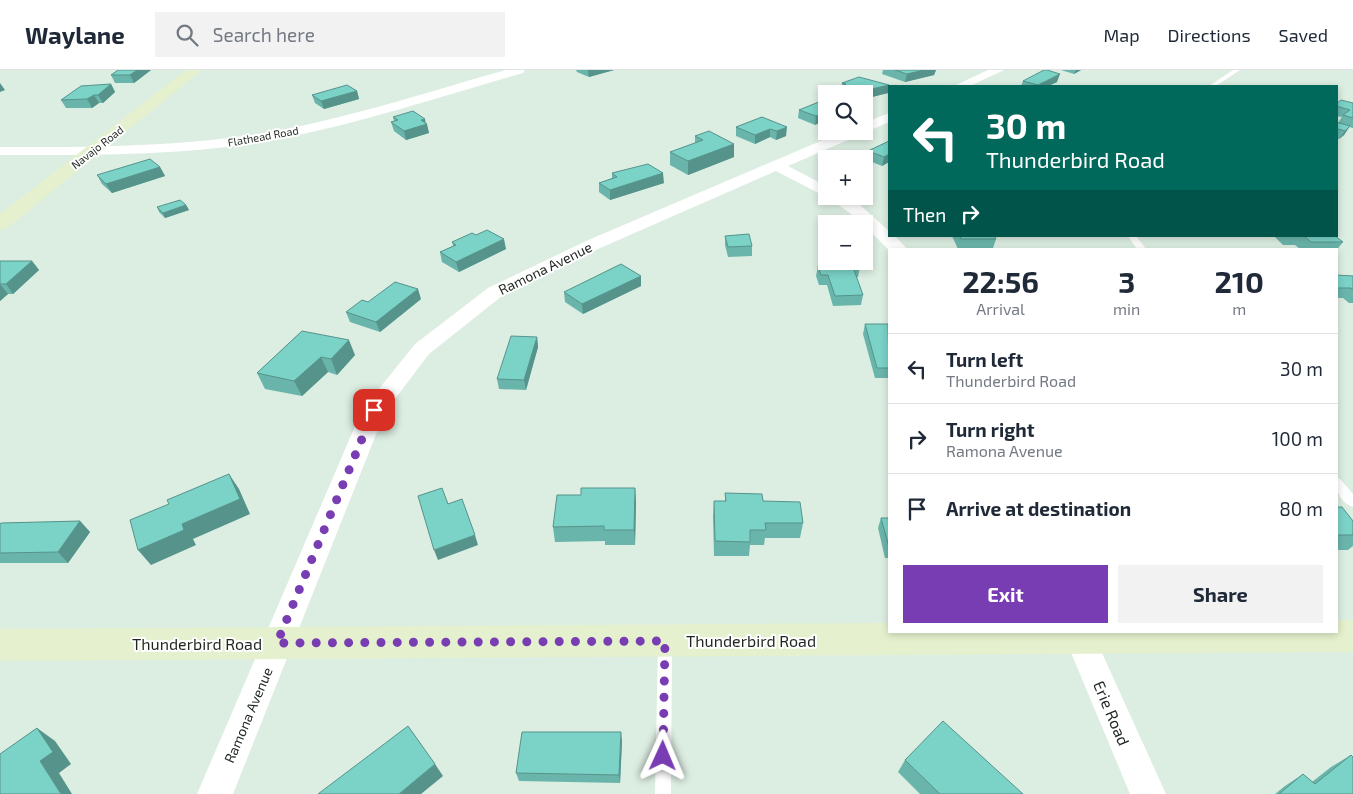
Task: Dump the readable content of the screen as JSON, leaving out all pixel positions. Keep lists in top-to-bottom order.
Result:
{
  "streets": {
    "main road": ["Navajo Road", "Thunderbird Road"],
    "street": ["Flathead Road", "Ramona Avenue", "Erie Road"]
  },
  "crossings": [
    ["Flathead Road", "Navajo Road"],
    ["Ramona Avenue", "Thunderbird Road"],
    ["Thunderbird Road", "Erie Road"]
  ],
  "page": {
    "header": "Waylane",
    "search": "Search here",
    "nav": ["Map", "Directions", "Saved"],
    "map_buttons": ["+", "−"],
    "turn": ["30 m", "Thunderbird Road"],
    "then": "Then",
    "eta": [
      "22:56",
      "Arrival",
      "3",
      "min",
      "210",
      "m"
    ],
    "list": [
      {
        "name": "Turn left",
        "note": "Thunderbird Road",
        "value": "30 m"
      },
      {
        "name": "Turn right",
        "note": "Ramona Avenue",
        "value": "100 m"
      },
      {
        "name": "Arrive at destination",
        "value": "80 m"
      }
    ],
    "buttons": ["Exit", "Share"]
  }
}
